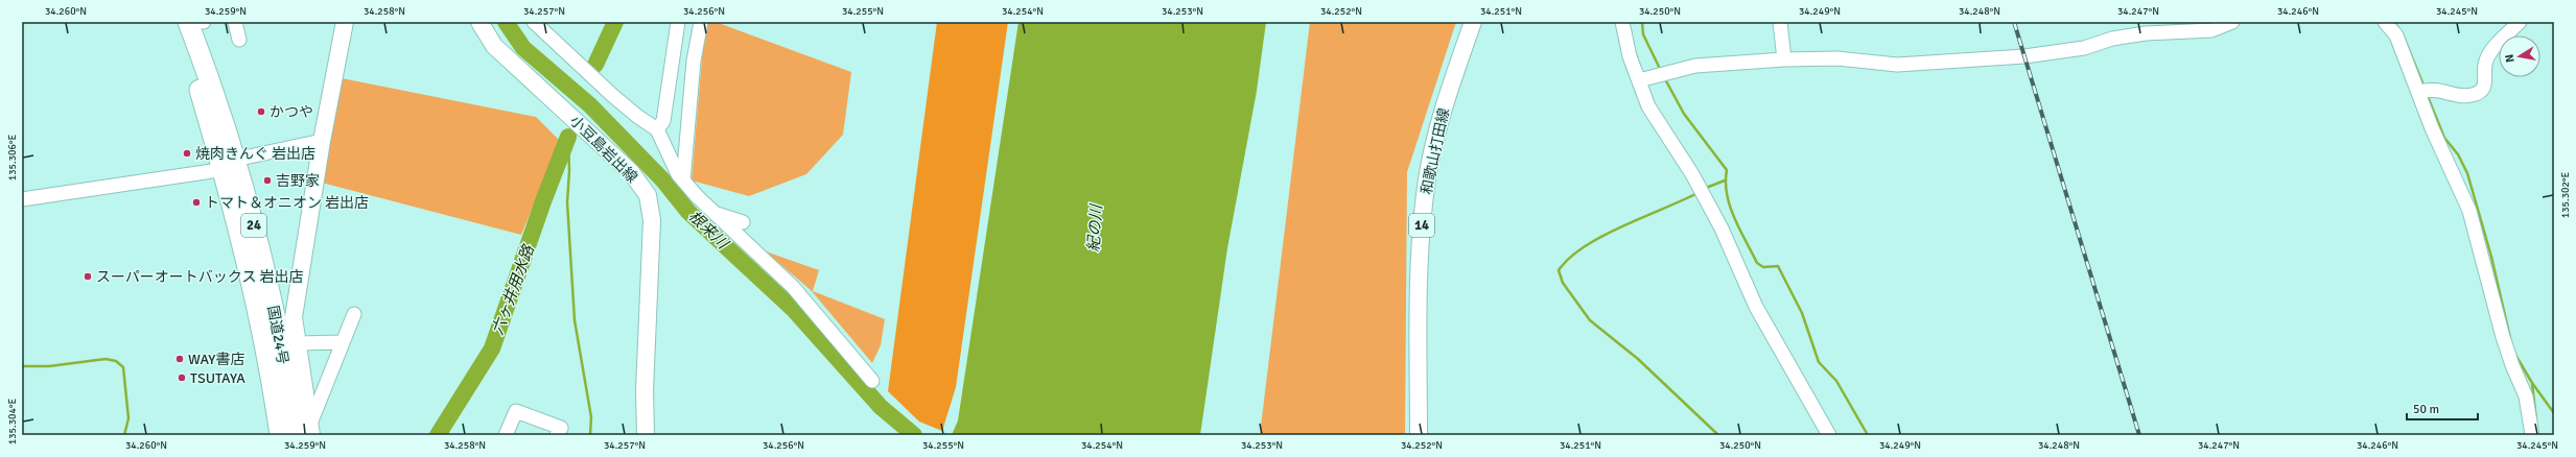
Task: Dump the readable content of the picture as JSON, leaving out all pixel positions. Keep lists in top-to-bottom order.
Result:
{
  "streets": {
    "highway": ["24", "国道24号"],
    "main road": ["小豆島岩出線", "和歌山打田線", "14"]
  },
  "water": ["紀の川", "根来川", "六ヶ井用水路"],
  "places": [
    "かつや",
    "焼肉きんぐ 岩出店",
    "吉野家",
    "トマト＆オニオン 岩出店",
    "スーパーオートバックス 岩出店",
    "WAY書店",
    "TSUTAYA"
  ],
  "scale_bar": "50 m",
  "north": "left",
  "coordinates": [
    "34.260°N",
    "34.259°N",
    "34.258°N",
    "34.257°N",
    "34.256°N",
    "34.255°N",
    "34.254°N",
    "34.253°N",
    "34.252°N",
    "34.251°N",
    "34.250°N",
    "34.249°N",
    "34.248°N",
    "34.247°N",
    "34.246°N",
    "34.245°N",
    "135.306°E",
    "135.302°E",
    "135.304°E"
  ]
}
